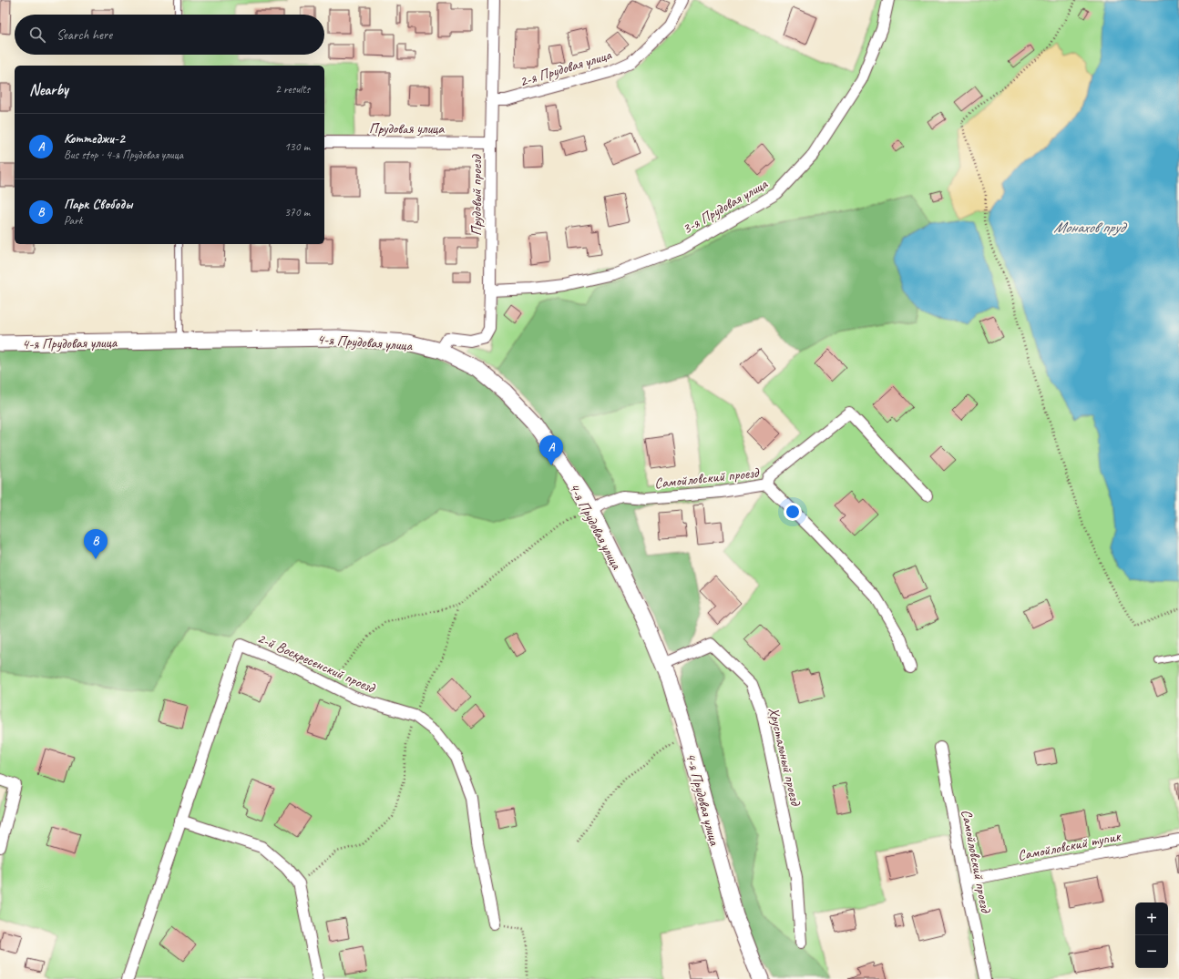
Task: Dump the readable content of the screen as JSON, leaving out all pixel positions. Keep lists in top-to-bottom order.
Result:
{
  "streets": {
    "main road": ["4-я Прудовая улица"],
    "street": [
      "2-я Прудовая улица",
      "Прудовая улица",
      "Прудовый проезд",
      "3-я Прудовая улица",
      "Самойловский проезд",
      "2-й Воскресенский проезд",
      "Хрустальный проезд",
      "Самойловский тупик"
    ]
  },
  "crossings": [
    ["2-я Прудовая улица", "Прудовый проезд"],
    ["Прудовая улица", "Прудовый проезд"],
    ["Прудовый проезд", "3-я Прудовая улица"],
    ["Прудовый проезд", "4-я Прудовая улица"],
    ["4-я Прудовая улица", "Самойловский проезд"],
    ["4-я Прудовая улица", "Хрустальный проезд"],
    ["Самойловский проезд", "Самойловский тупик"]
  ],
  "water": ["Монахов пруд"],
  "page": {
    "search": "Search here",
    "heading": ["Nearby", "2 results"],
    "list": [
      {
        "mark": "A",
        "name": "Коттеджи-2",
        "note": "Bus stop · 4-я Прудовая улица",
        "value": "130 m"
      },
      {
        "mark": "B",
        "name": "Парк Свободы",
        "note": "Park",
        "value": "370 m"
      }
    ],
    "pins": ["A", "B"],
    "map_buttons": ["+", "−"]
  }
}
